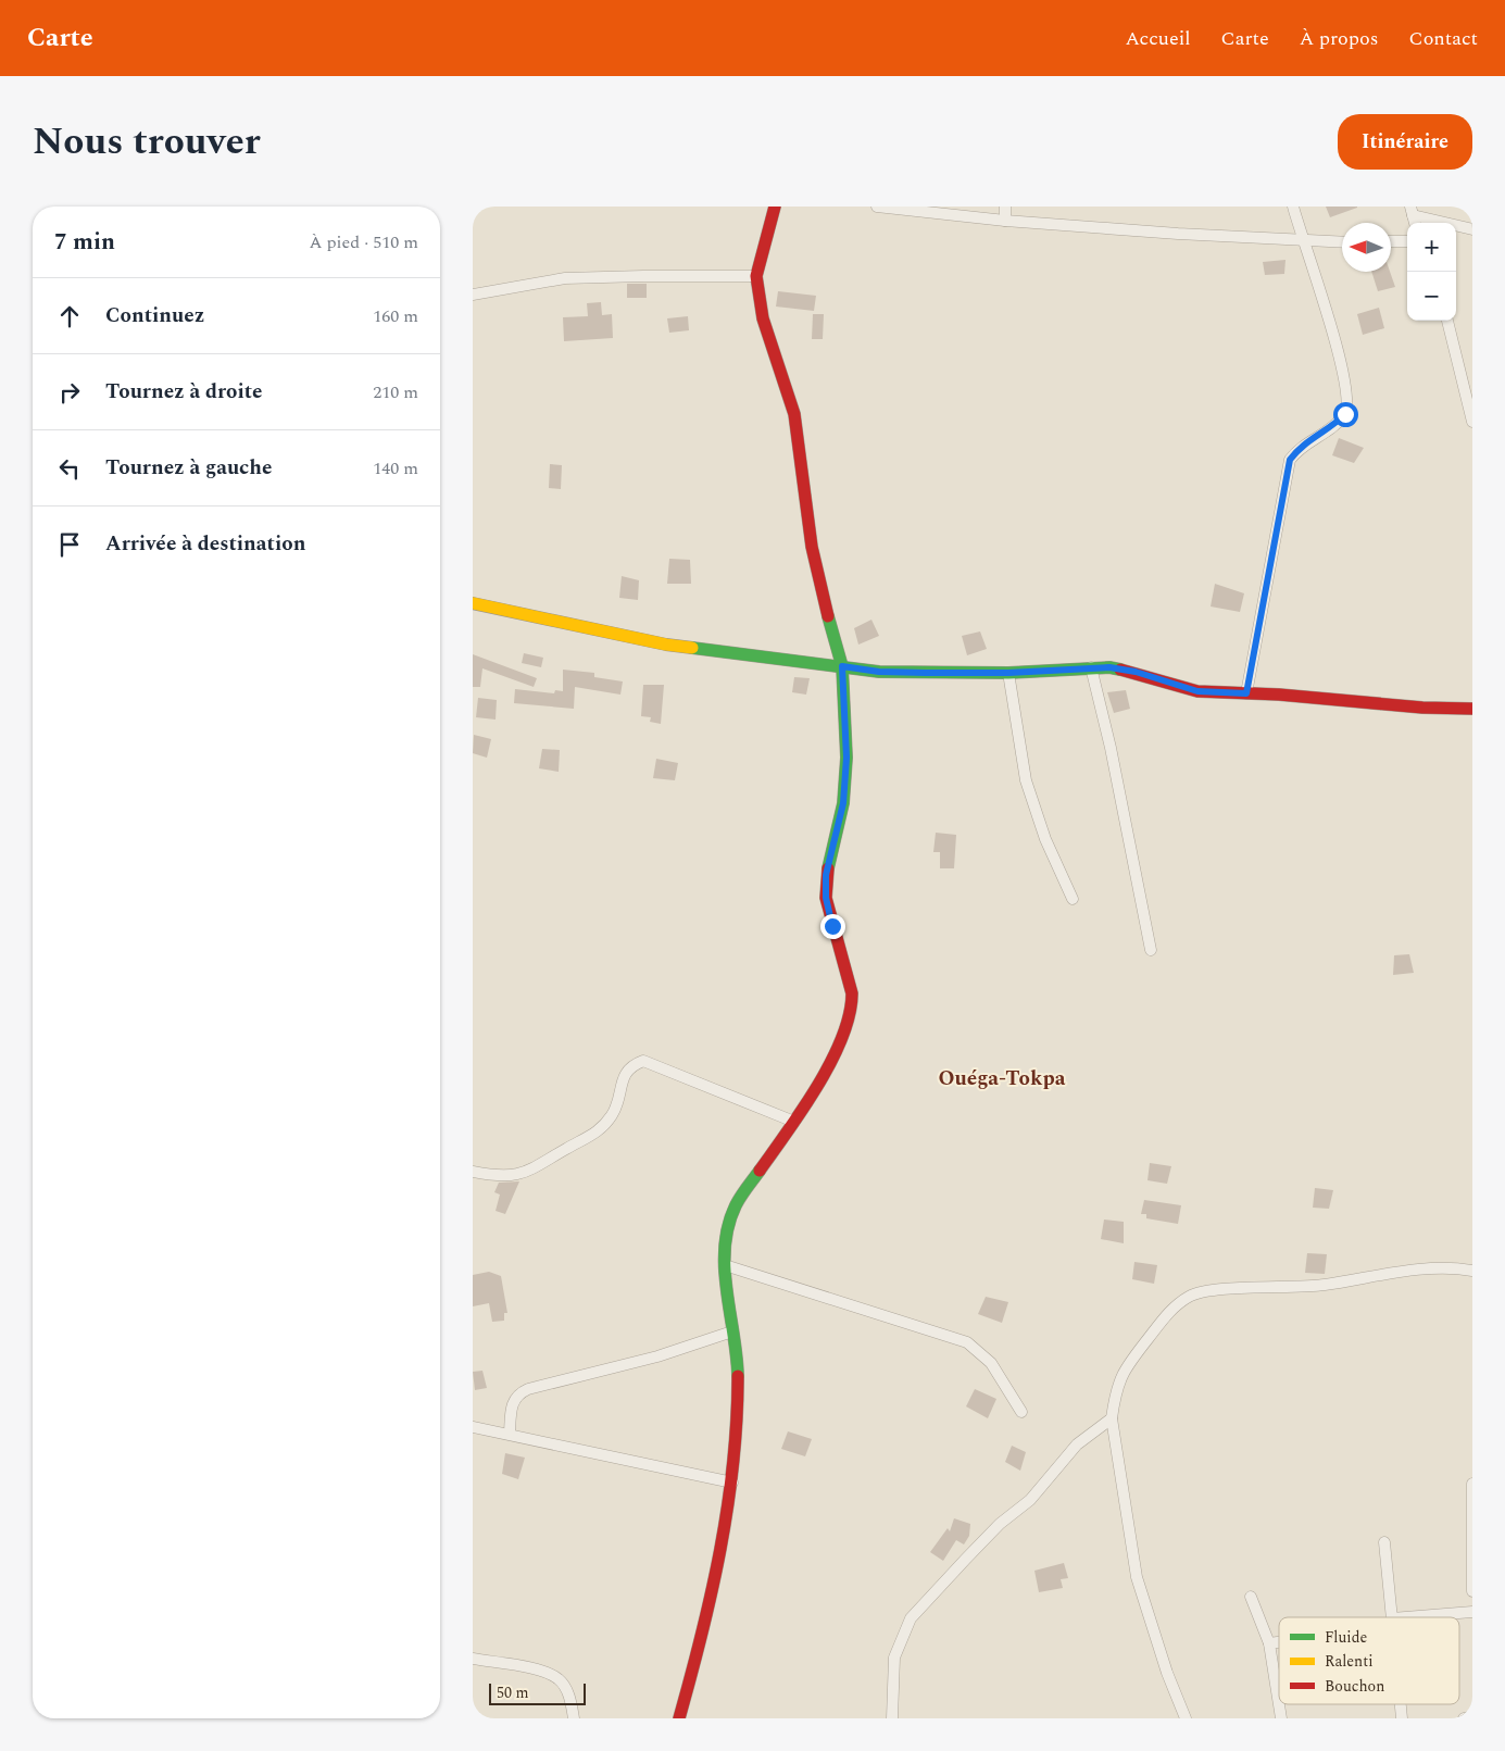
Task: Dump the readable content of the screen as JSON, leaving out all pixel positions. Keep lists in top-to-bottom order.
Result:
{
  "districts": ["Ouéga-Tokpa"],
  "legend": ["Fluide", "Ralenti", "Bouchon"],
  "scale_bar": "50 m",
  "north": "left",
  "page": {
    "header": "Carte",
    "nav": [
      "Accueil",
      "Carte",
      "À propos",
      "Contact"
    ],
    "title": "Nous trouver",
    "buttons": "Itinéraire",
    "heading": ["7 min", "À pied · 510 m"],
    "map_buttons": ["+", "−"],
    "list": [
      ["Continuez", "160 m"],
      ["Tournez à droite", "210 m"],
      ["Tournez à gauche", "140 m"],
      "Arrivée à destination"
    ],
    "scale": "50 m"
  }
}
